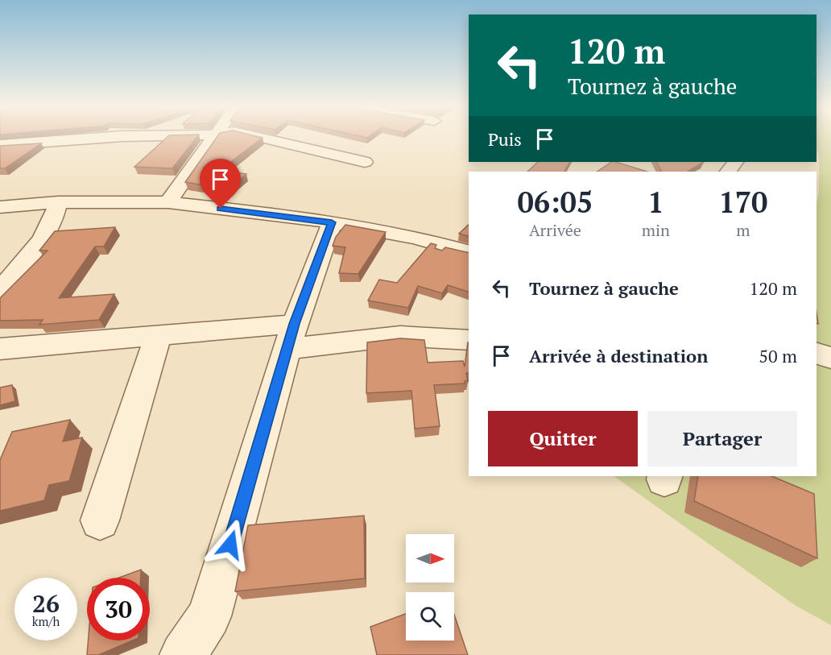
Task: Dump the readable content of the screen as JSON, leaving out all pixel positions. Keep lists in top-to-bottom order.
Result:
{
  "north": "right",
  "page": {
    "turn": ["120 m", "Tournez à gauche"],
    "then": "Puis",
    "eta": [
      "06:05",
      "Arrivée",
      "1",
      "min",
      "170",
      "m"
    ],
    "list": [
      {
        "name": "Tournez à gauche",
        "value": "120 m"
      },
      {
        "name": "Arrivée à destination",
        "value": "50 m"
      }
    ],
    "buttons": ["Quitter", "Partager"],
    "speed": "26 km/h",
    "limit": "30"
  }
}
